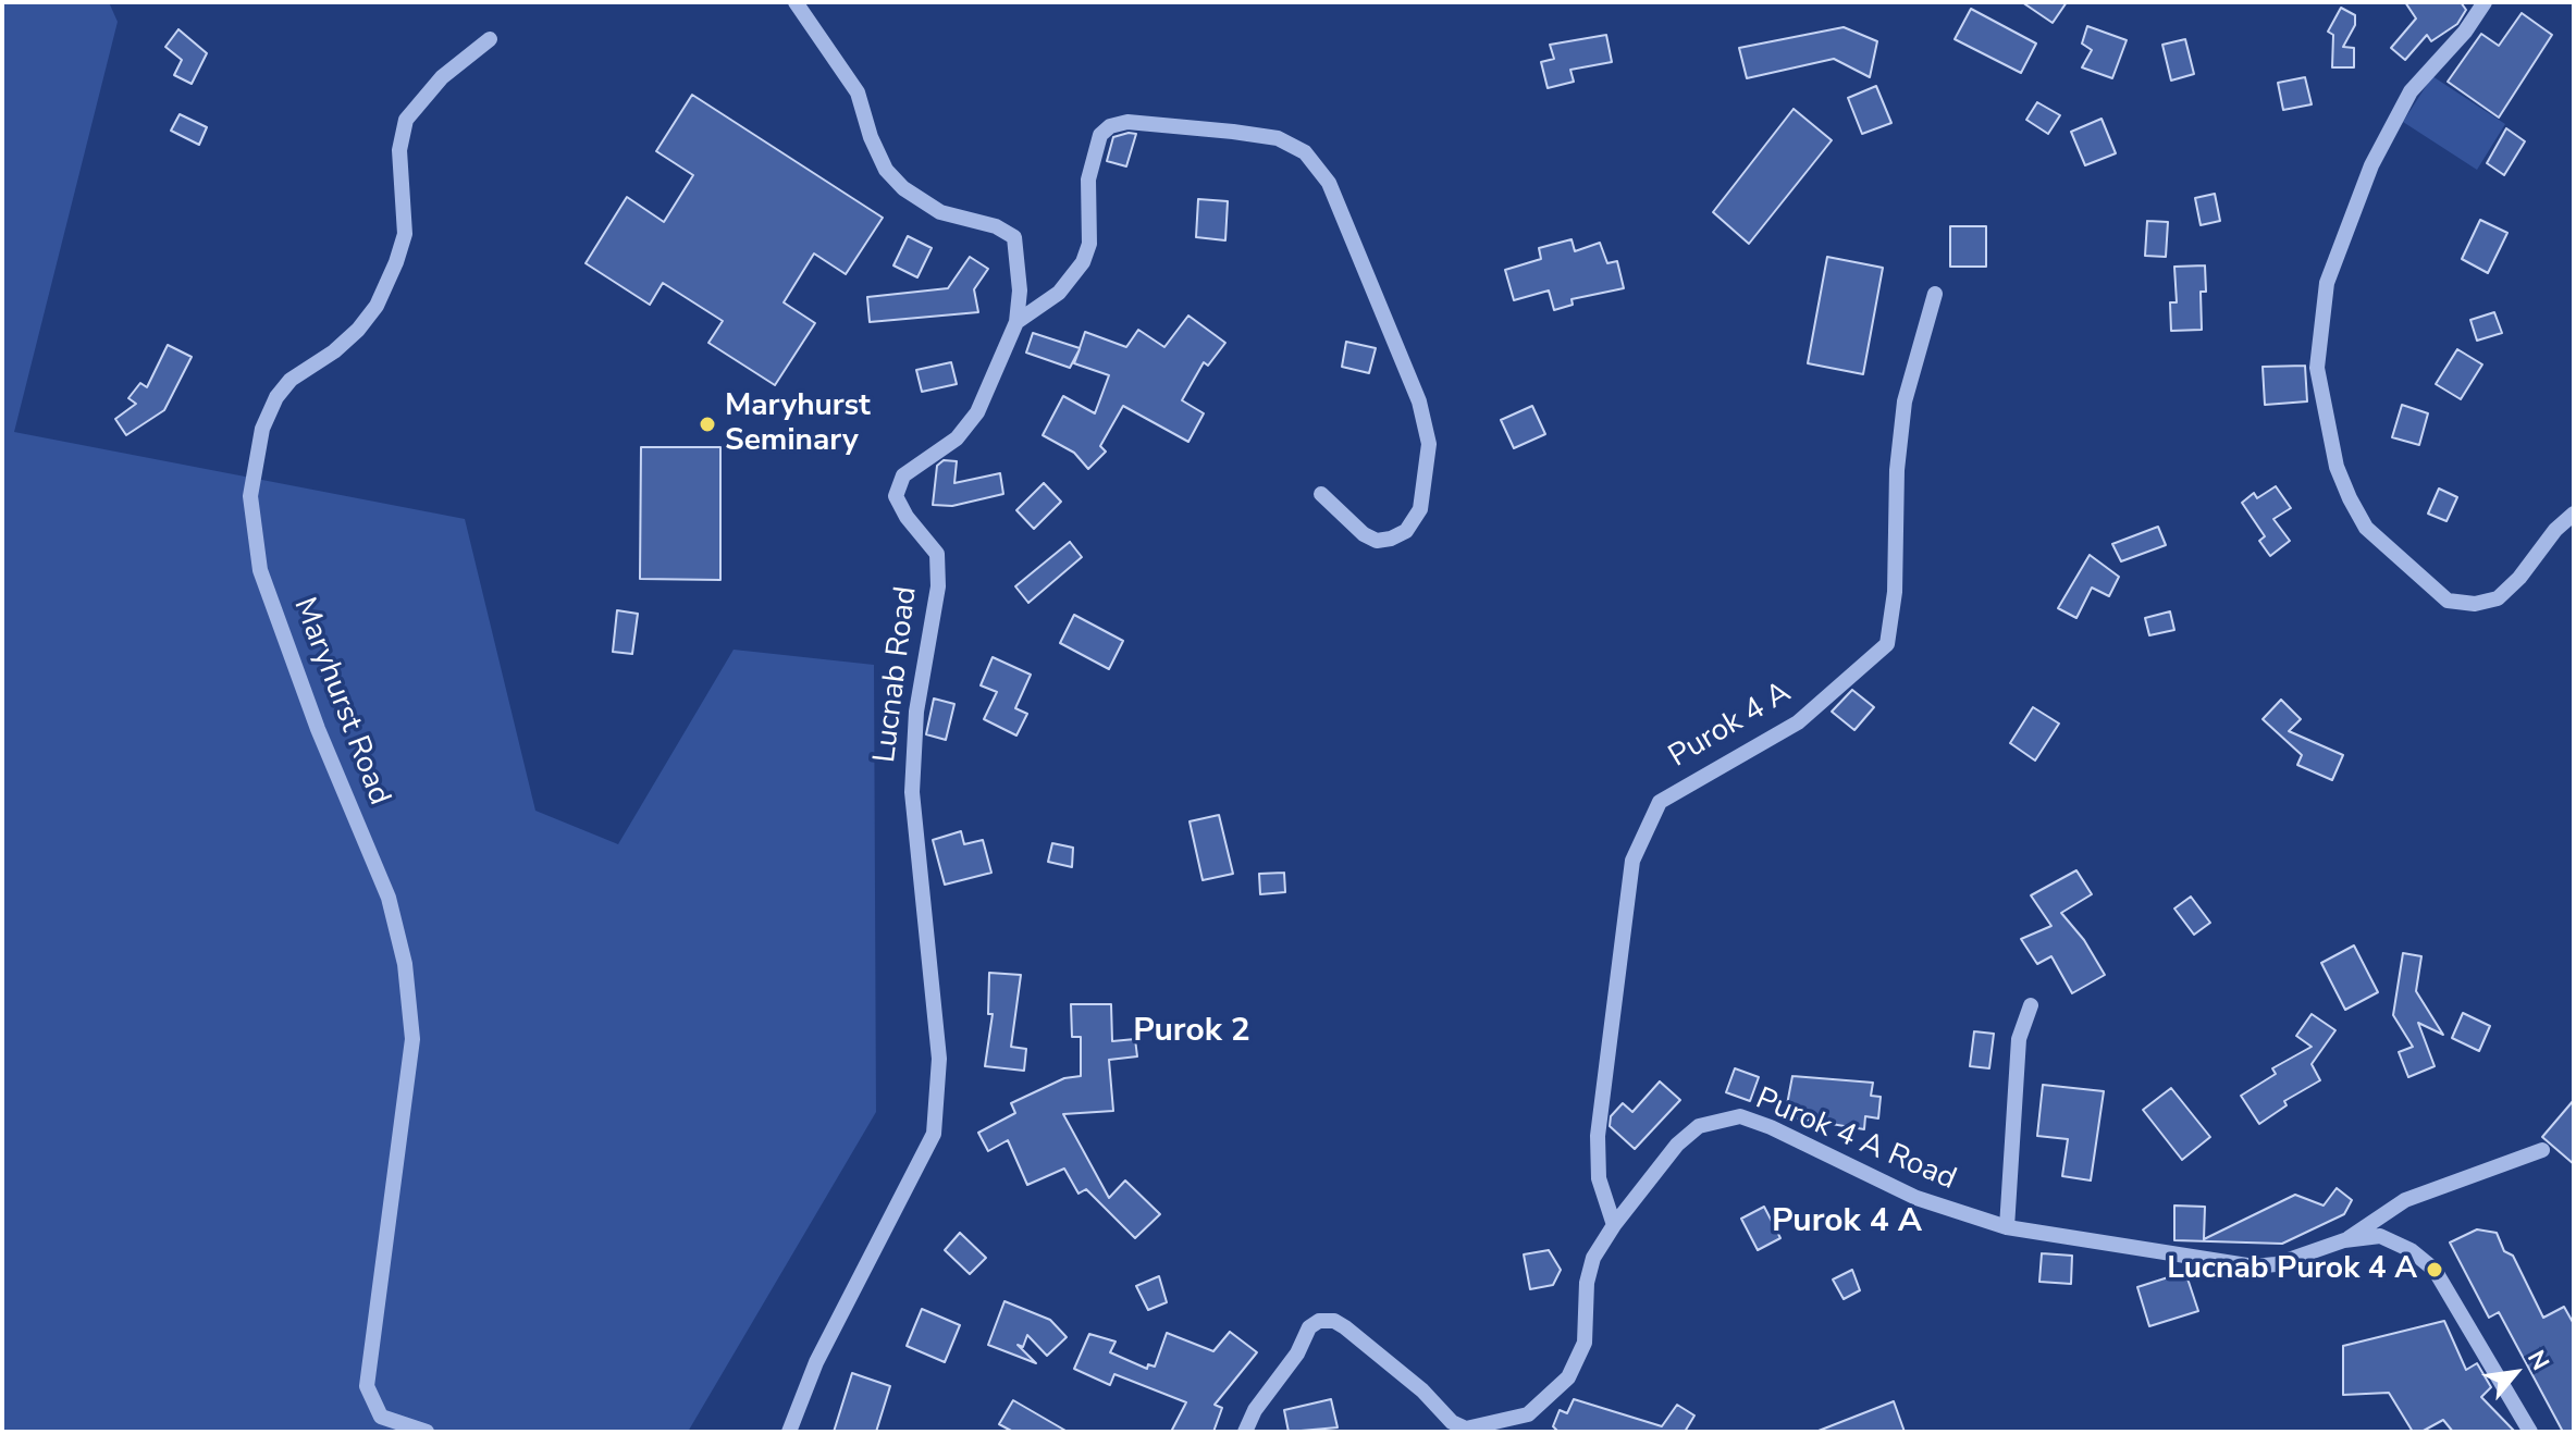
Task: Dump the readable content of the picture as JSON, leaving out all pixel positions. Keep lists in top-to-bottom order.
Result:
{
  "streets": {
    "street": [
      "Lucnab Road",
      "Maryhurst Road",
      "Purok 4 A",
      "Purok 4 A Road"
    ]
  },
  "crossings": [
    ["Purok 4 A", "Purok 4 A Road"]
  ],
  "districts": ["Purok 2", "Purok 4 A"],
  "places": ["Maryhurst Seminary", "Lucnab Purok 4 A"],
  "north": "top right"
}
